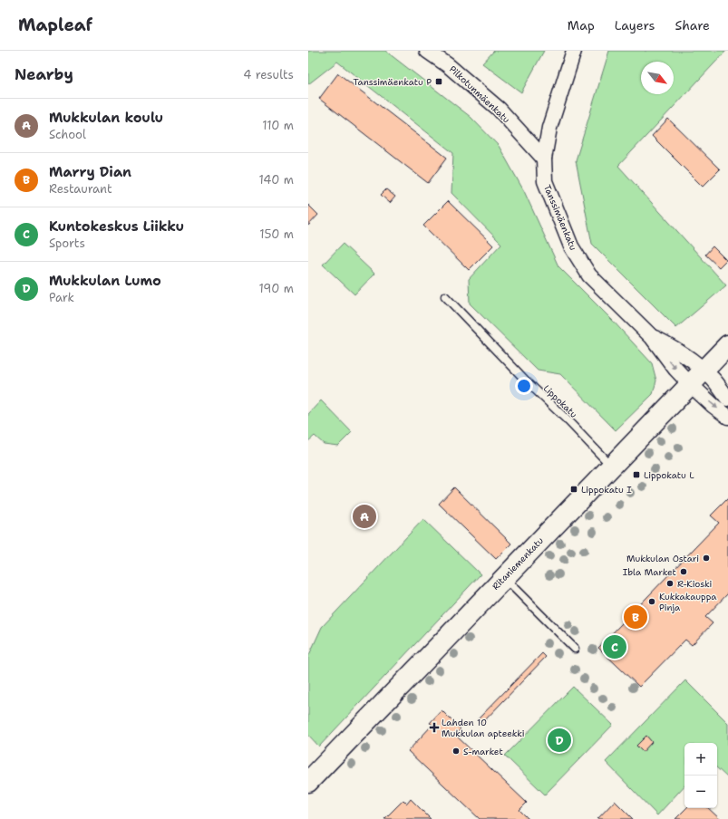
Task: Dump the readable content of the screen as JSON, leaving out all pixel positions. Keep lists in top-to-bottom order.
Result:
{
  "streets": {
    "street": ["Pilkotunmäenkatu", "Tanssimäenkatu", "Ritaniemenkatu"],
    "lane": ["Lippokatu"]
  },
  "crossings": [
    ["Pilkotunmäenkatu", "Tanssimäenkatu"],
    ["Tanssimäenkatu", "Ritaniemenkatu"],
    ["Lippokatu", "Ritaniemenkatu"]
  ],
  "places": {
    "transit": ["Tanssimäenkatu P", "Lippokatu L", "Lippokatu I"],
    "other": [
      "Mukkulan Ostari",
      "Ibla Market",
      "R-Kioski",
      "Kukkakauppa Pinja",
      "S-market"
    ],
    "health": ["Lahden 10 Mukkulan apteekki"]
  },
  "north": "bottom right",
  "page": {
    "header": "Mapleaf",
    "nav": ["Map", "Layers", "Share"],
    "heading": ["Nearby", "4 results"],
    "list": [
      {
        "mark": "A",
        "name": "Mukkulan koulu",
        "note": "School",
        "value": "110 m"
      },
      {
        "mark": "B",
        "name": "Marry Dian",
        "note": "Restaurant",
        "value": "140 m"
      },
      {
        "mark": "C",
        "name": "Kuntokeskus Liikku",
        "note": "Sports",
        "value": "150 m"
      },
      {
        "mark": "D",
        "name": "Mukkulan Lumo",
        "note": "Park",
        "value": "190 m"
      }
    ],
    "pins": [
      "A",
      "B",
      "C",
      "D"
    ],
    "map_buttons": ["+", "−"]
  }
}
